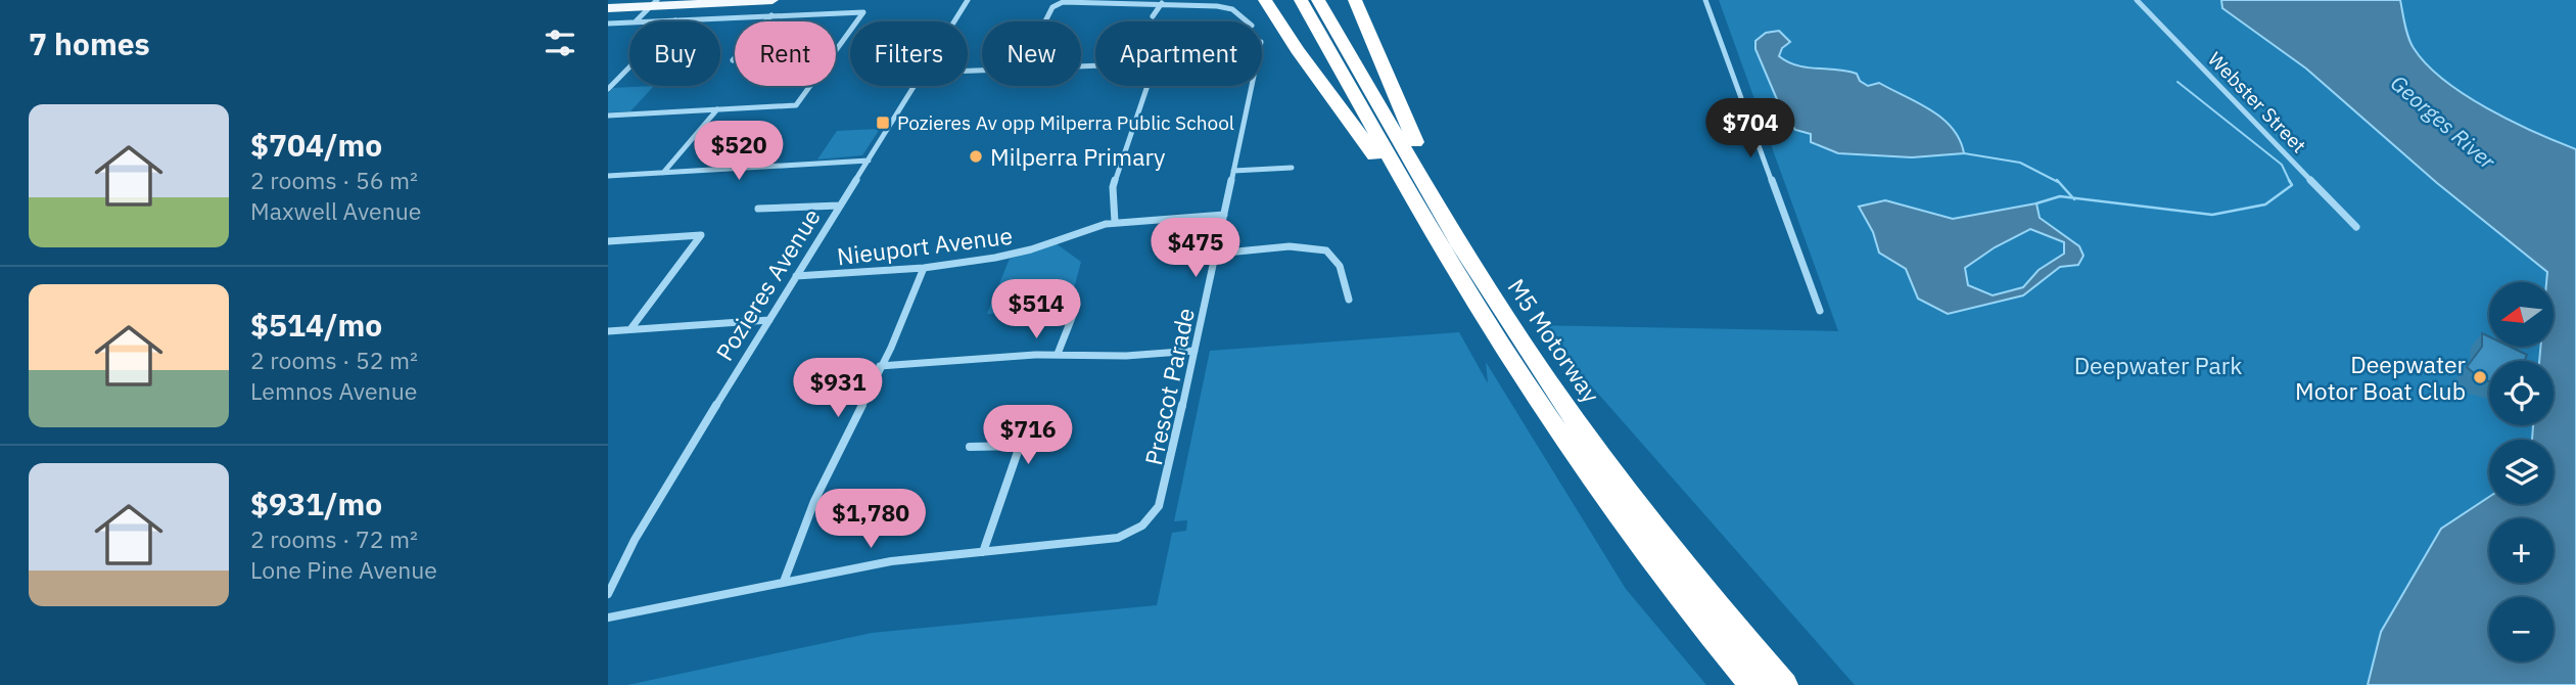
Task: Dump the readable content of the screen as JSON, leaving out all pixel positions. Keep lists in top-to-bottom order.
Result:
{
  "streets": {
    "highway": ["M5 Motorway"],
    "street": [
      "Webster Street",
      "Nieuport Avenue",
      "Pozieres Avenue",
      "Prescot Parade"
    ]
  },
  "crossings": [
    ["Nieuport Avenue", "Pozieres Avenue"],
    ["Nieuport Avenue", "Prescot Parade"]
  ],
  "water": ["Georges River"],
  "parks": ["Deepwater Park"],
  "places": {
    "transit": ["Pozieres Av opp Milperra Public School"],
    "other": ["Milperra Primary", "Deepwater Motor Boat Club"]
  },
  "north": "left",
  "page": {
    "heading": "7 homes",
    "chip": [
      "Buy",
      "Rent",
      "Filters",
      "New",
      "Apartment"
    ],
    "list": [
      {
        "name": "$704/mo",
        "note": "2 rooms · 56 m² · Maxwell Avenue"
      },
      {
        "name": "$514/mo",
        "note": "2 rooms · 52 m² · Lemnos Avenue"
      },
      {
        "name": "$931/mo",
        "note": "2 rooms · 72 m² · Lone Pine Avenue"
      }
    ],
    "price": [
      "$704",
      "$520",
      "$475",
      "$514",
      "$931",
      "$716",
      "$1,780"
    ],
    "map_buttons": ["+", "−"]
  }
}
